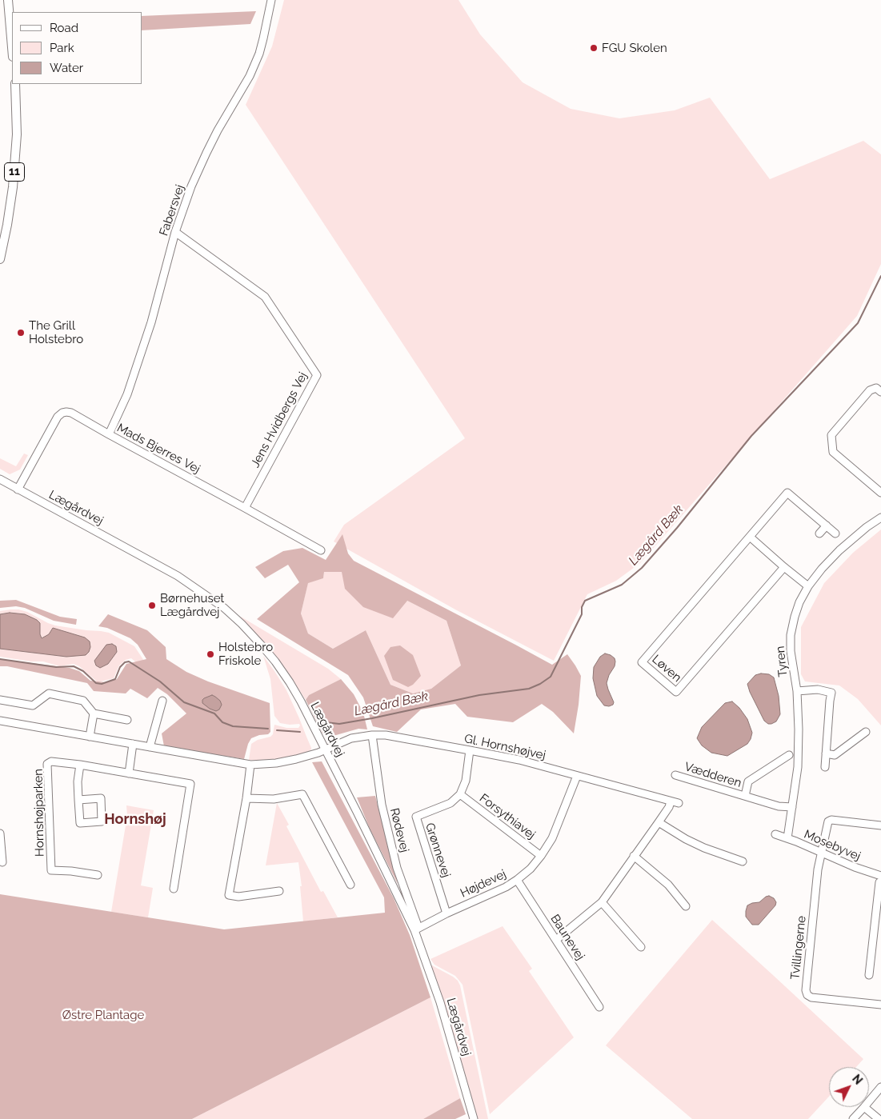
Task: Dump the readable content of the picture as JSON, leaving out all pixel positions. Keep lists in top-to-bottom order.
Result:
{
  "streets": {
    "main road": ["11"],
    "street": [
      "Fabersvej",
      "Jens Hvidbergs Vej",
      "Mads Bjerres Vej",
      "Lægårdvej",
      "Tyren",
      "Løven",
      "Gl. Hornshøjvej",
      "Vædderen",
      "Hornshøjparken",
      "Forsythiavej",
      "Rødevej",
      "Mosebyvej",
      "Grønnevej",
      "Højdevej",
      "Baunevej",
      "Tvillingerne"
    ]
  },
  "crossings": [
    ["Fabersvej", "Jens Hvidbergs Vej"],
    ["Fabersvej", "Mads Bjerres Vej"],
    ["Jens Hvidbergs Vej", "Mads Bjerres Vej"],
    ["Mads Bjerres Vej", "Lægårdvej"],
    ["Lægårdvej", "Gl. Hornshøjvej"],
    ["Lægårdvej", "Rødevej"],
    ["Lægårdvej", "Højdevej"],
    ["Tyren", "Vædderen"],
    ["Tyren", "Mosebyvej"],
    ["Gl. Hornshøjvej", "Rødevej"],
    ["Gl. Hornshøjvej", "Højdevej"],
    ["Forsythiavej", "Grønnevej"],
    ["Forsythiavej", "Højdevej"],
    ["Rødevej", "Højdevej"],
    ["Mosebyvej", "Tvillingerne"],
    ["Grønnevej", "Højdevej"],
    ["Højdevej", "Baunevej"]
  ],
  "districts": ["Hornshøj"],
  "water": ["Lægård Bæk"],
  "parks": ["Østre Plantage"],
  "places": [
    "FGU Skolen",
    "The Grill Holstebro",
    "Børnehuset Lægårdvej",
    "Holstebro Friskole"
  ],
  "legend": ["Road", "Park", "Water"],
  "north": "top right"
}
